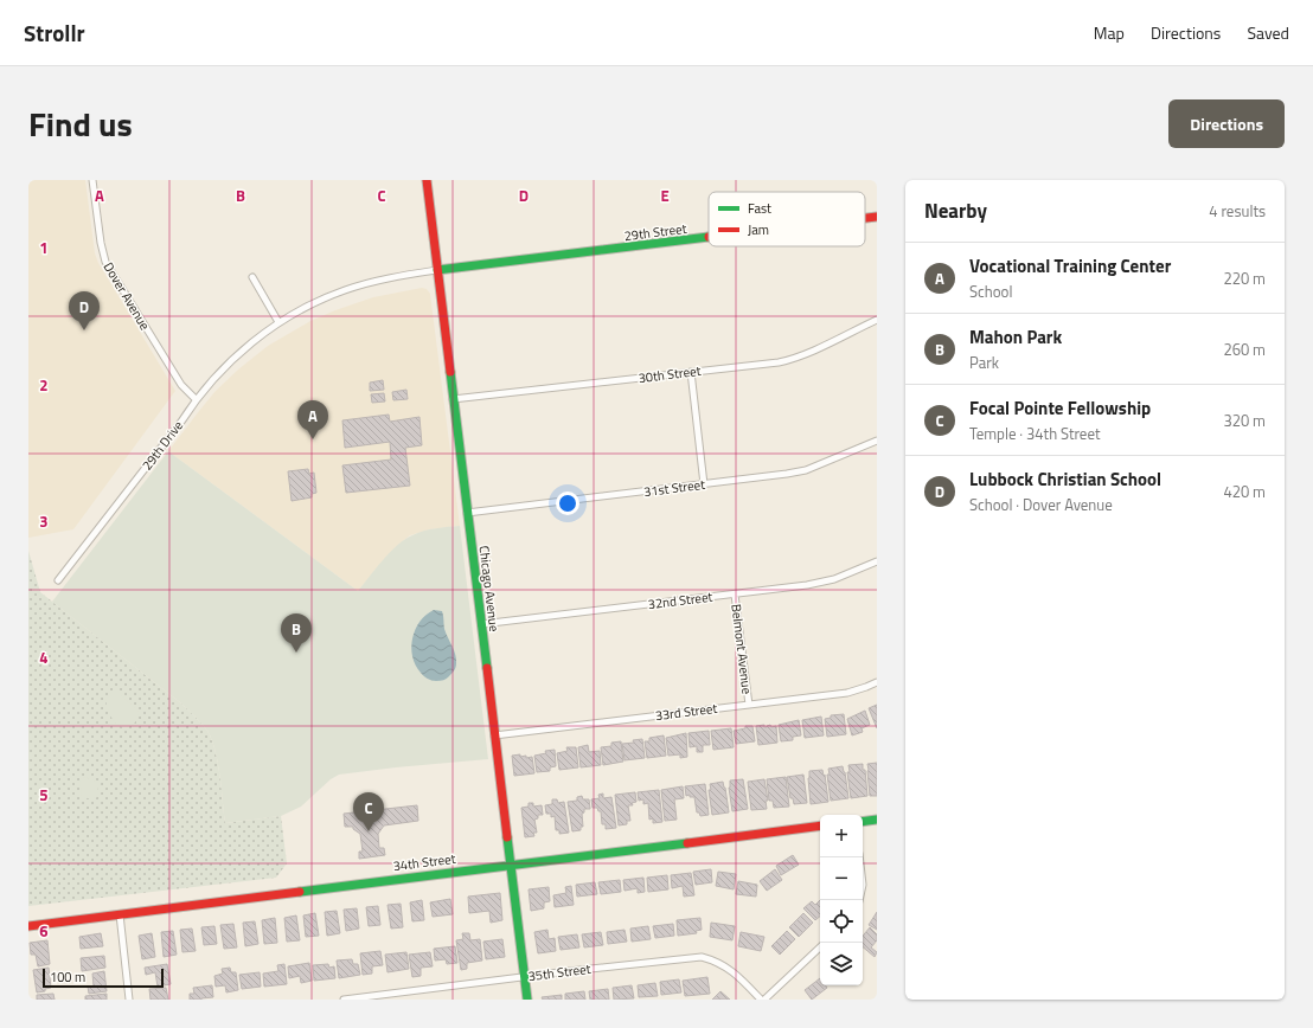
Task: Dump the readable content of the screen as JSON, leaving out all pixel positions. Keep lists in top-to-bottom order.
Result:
{
  "streets": {
    "street": [
      "29th Street",
      "Dover Avenue",
      "30th Street",
      "29th Drive",
      "31st Street",
      "Chicago Avenue",
      "32nd Street",
      "Belmont Avenue",
      "33rd Street",
      "34th Street",
      "35th Street"
    ]
  },
  "crossings": [
    ["29th Street", "29th Drive"],
    ["29th Street", "Chicago Avenue"],
    ["Dover Avenue", "29th Drive"],
    ["30th Street", "Chicago Avenue"],
    ["29th Drive", "Chicago Avenue"],
    ["31st Street", "Chicago Avenue"],
    ["Chicago Avenue", "32nd Street"],
    ["Chicago Avenue", "33rd Street"],
    ["Chicago Avenue", "34th Street"],
    ["Chicago Avenue", "35th Street"],
    ["32nd Street", "Belmont Avenue"],
    ["Belmont Avenue", "33rd Street"]
  ],
  "legend": ["Fast", "Jam"],
  "scale_bar": "100 m",
  "page": {
    "header": "Strollr",
    "nav": ["Map", "Directions", "Saved"],
    "title": "Find us",
    "buttons": "Directions",
    "heading": ["Nearby", "4 results"],
    "list": [
      {
        "mark": "A",
        "name": "Vocational Training Center",
        "note": "School",
        "value": "220 m"
      },
      {
        "mark": "B",
        "name": "Mahon Park",
        "note": "Park",
        "value": "260 m"
      },
      {
        "mark": "C",
        "name": "Focal Pointe Fellowship",
        "note": "Temple · 34th Street",
        "value": "320 m"
      },
      {
        "mark": "D",
        "name": "Lubbock Christian School",
        "note": "School · Dover Avenue",
        "value": "420 m"
      }
    ],
    "pins": [
      "D",
      "A",
      "B",
      "C"
    ],
    "map_buttons": ["+", "−"],
    "scale": "100 m"
  },
  "grid": {
    "columns": [
      "A",
      "B",
      "C",
      "D",
      "E"
    ],
    "rows": [
      "1",
      "2",
      "3",
      "4",
      "5",
      "6"
    ]
  }
}
